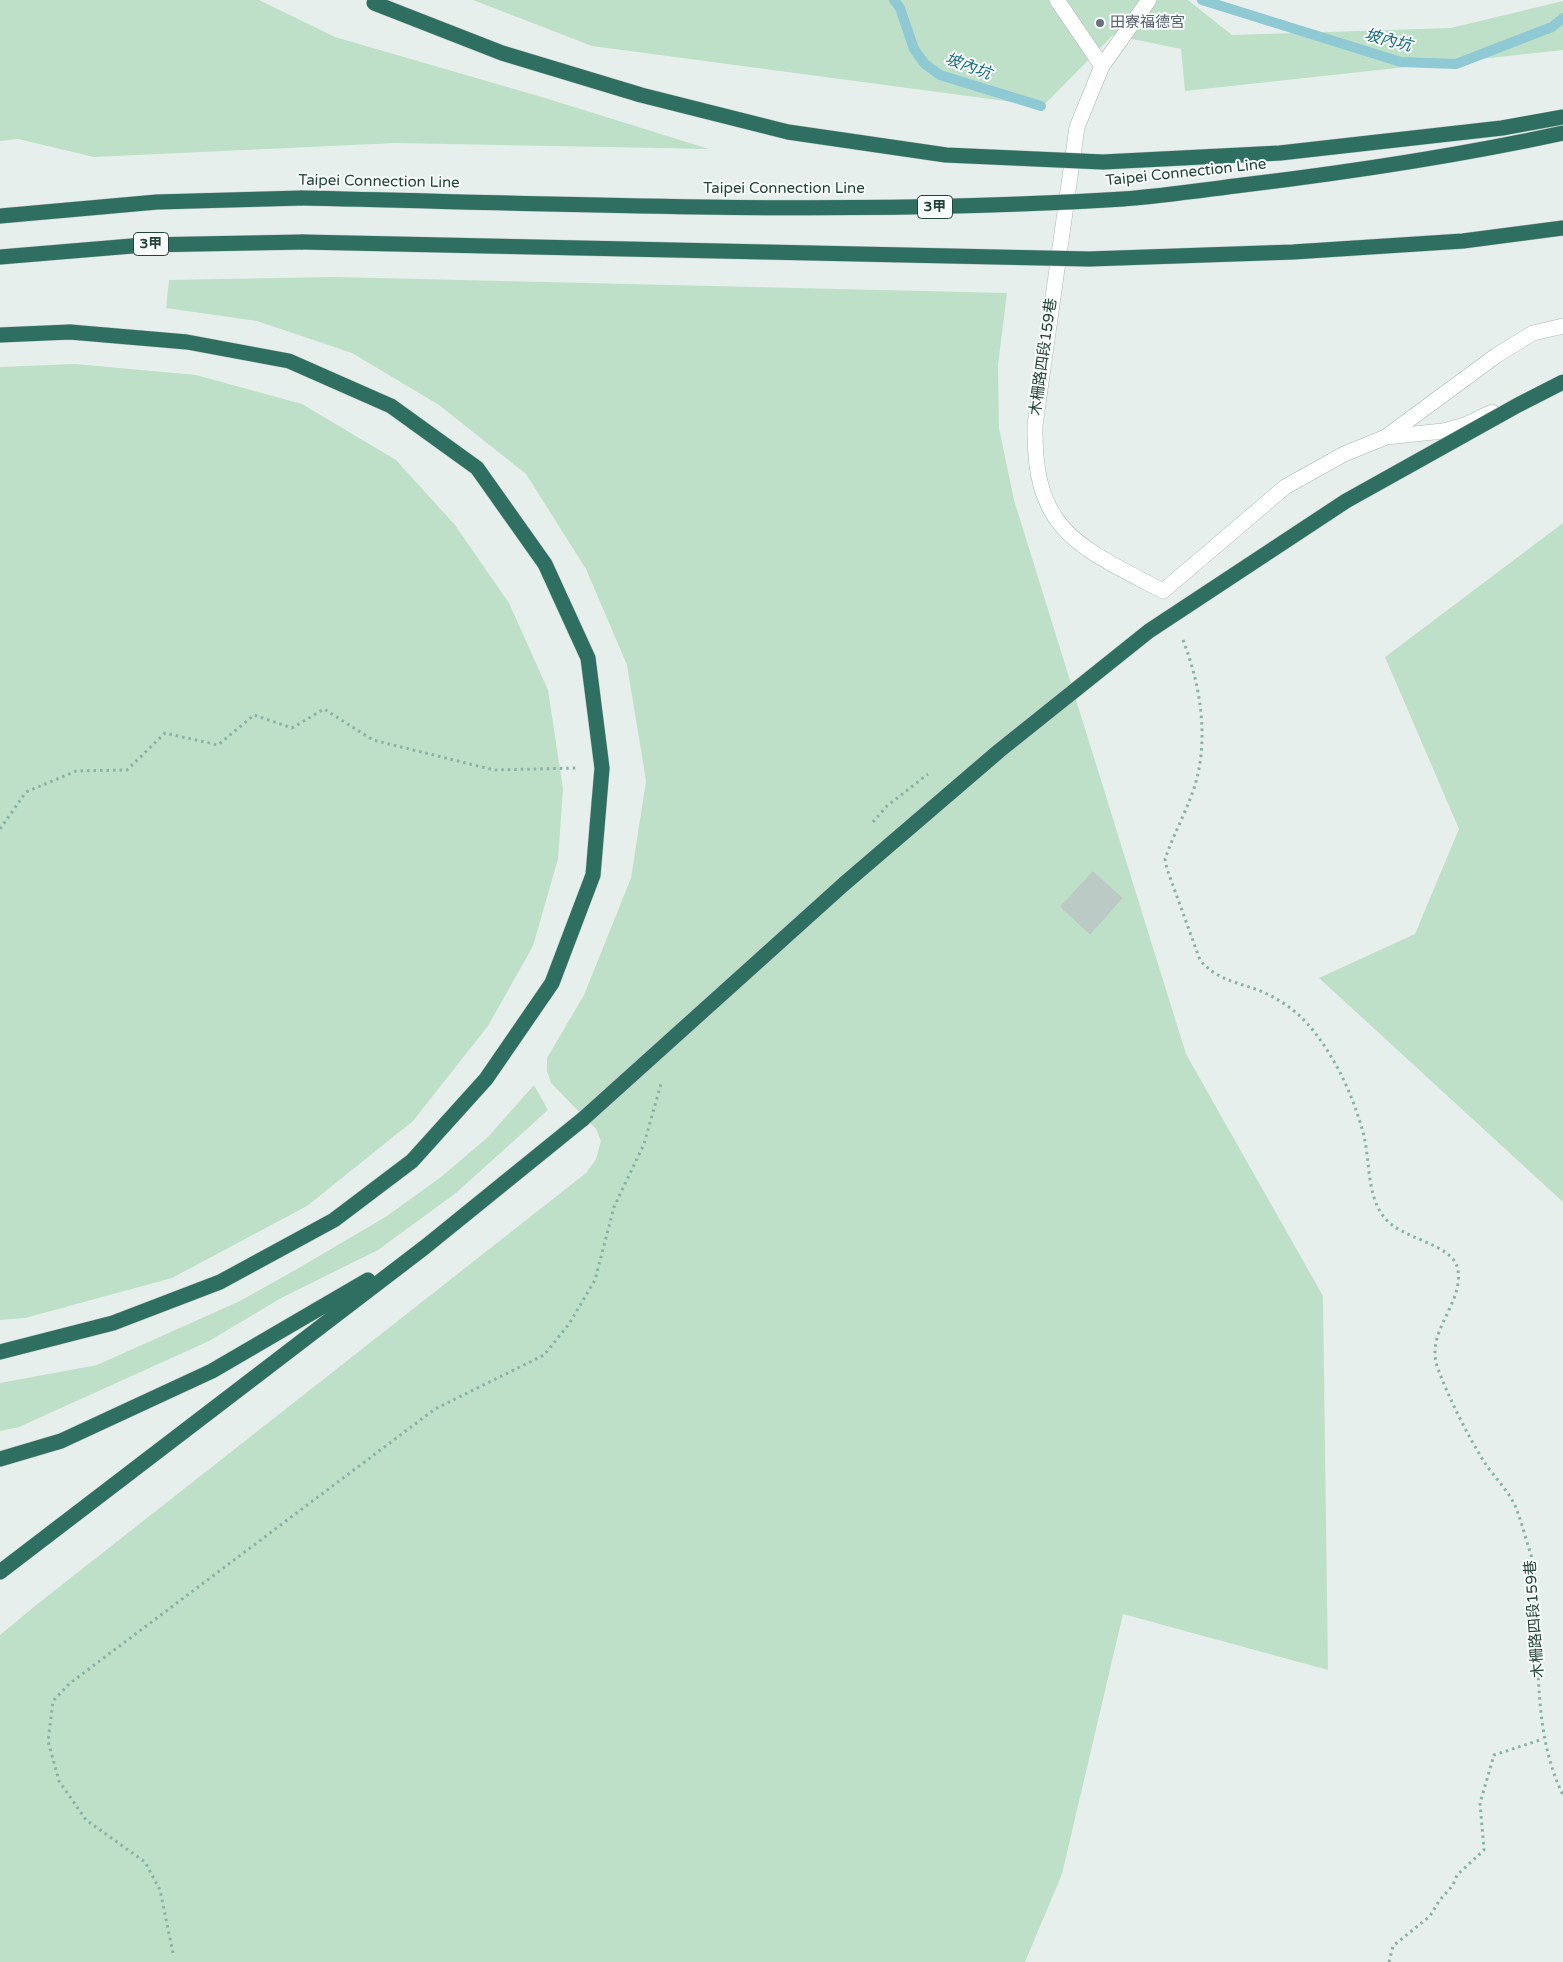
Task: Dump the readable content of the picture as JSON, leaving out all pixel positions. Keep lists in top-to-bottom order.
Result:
{
  "streets": {
    "highway": ["Taipei Connection Line", "3甲"],
    "street": ["木柵路四段159巷"]
  },
  "water": ["坡內坑"],
  "places": ["田寮福德宮"]
}
